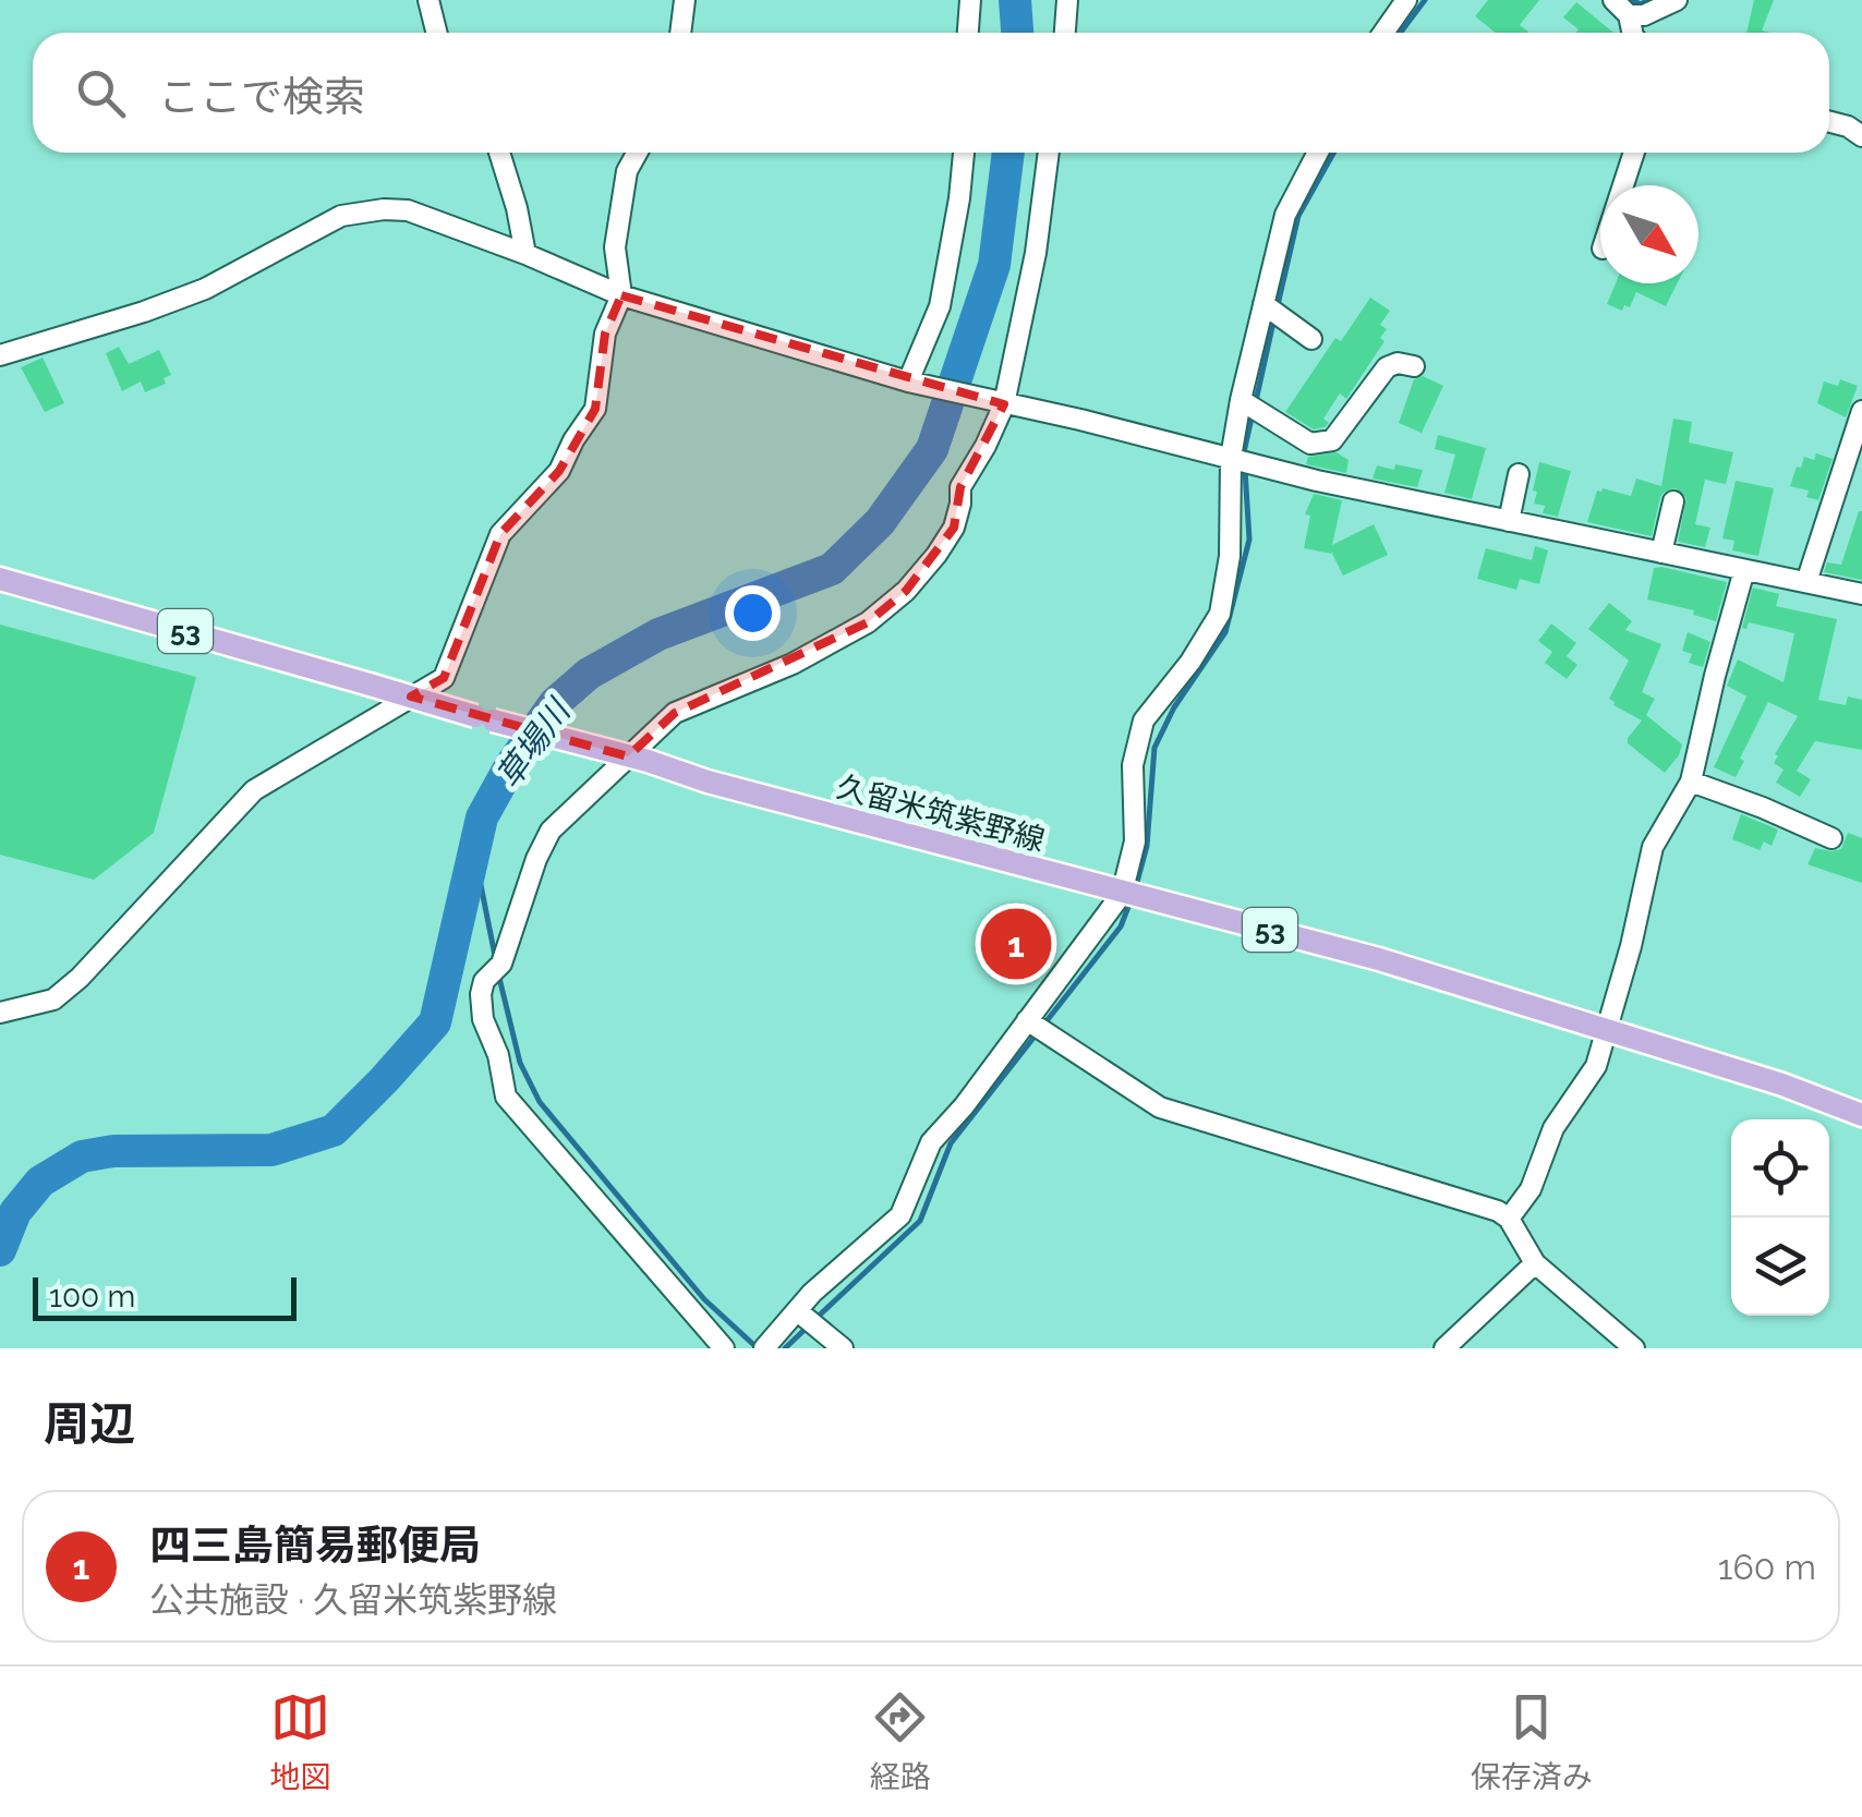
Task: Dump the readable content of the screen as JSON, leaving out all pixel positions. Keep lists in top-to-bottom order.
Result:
{
  "streets": {
    "main road": ["53", "久留米筑紫野線"]
  },
  "water": ["草場川"],
  "scale_bar": "100 m",
  "north": "bottom right",
  "page": {
    "search": "ここで検索",
    "pins": "1",
    "scale": "100 m",
    "heading": "周辺",
    "list": [
      {
        "mark": "1",
        "name": "四三島簡易郵便局",
        "note": "公共施設 · 久留米筑紫野線",
        "value": "160 m"
      }
    ],
    "nav": ["地図", "経路", "保存済み"]
  }
}
